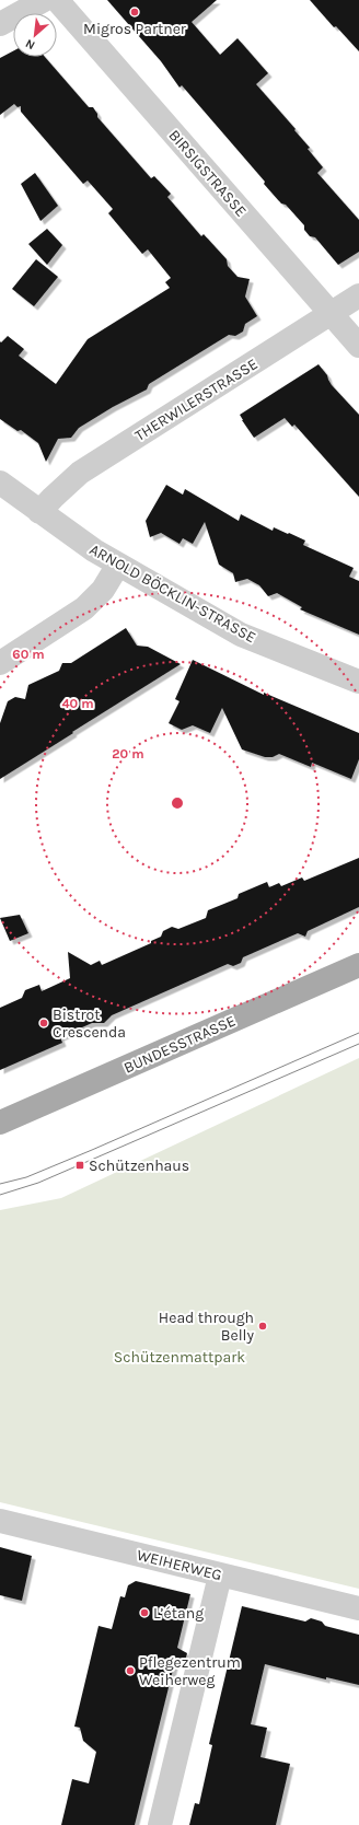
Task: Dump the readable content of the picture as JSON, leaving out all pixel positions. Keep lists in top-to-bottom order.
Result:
{
  "streets": {
    "main road": ["BUNDESSTRASSE"],
    "street": [
      "BIRSIGSTRASSE",
      "THERWILERSTRASSE",
      "ARNOLD BÖCKLIN-STRASSE",
      "WEIHERWEG"
    ]
  },
  "crossings": [
    ["BIRSIGSTRASSE", "THERWILERSTRASSE"],
    ["THERWILERSTRASSE", "ARNOLD BÖCKLIN-STRASSE"]
  ],
  "parks": ["Schützenmattpark"],
  "places": {
    "other": [
      "Migros Partner",
      "Bistrot Crescenda",
      "Head through Belly",
      "L’étang",
      "Pflegezentrum Weiherweg"
    ],
    "transit": ["Schützenhaus"]
  },
  "north": "bottom left",
  "rings": ["60 m", "40 m", "20 m"]
}
